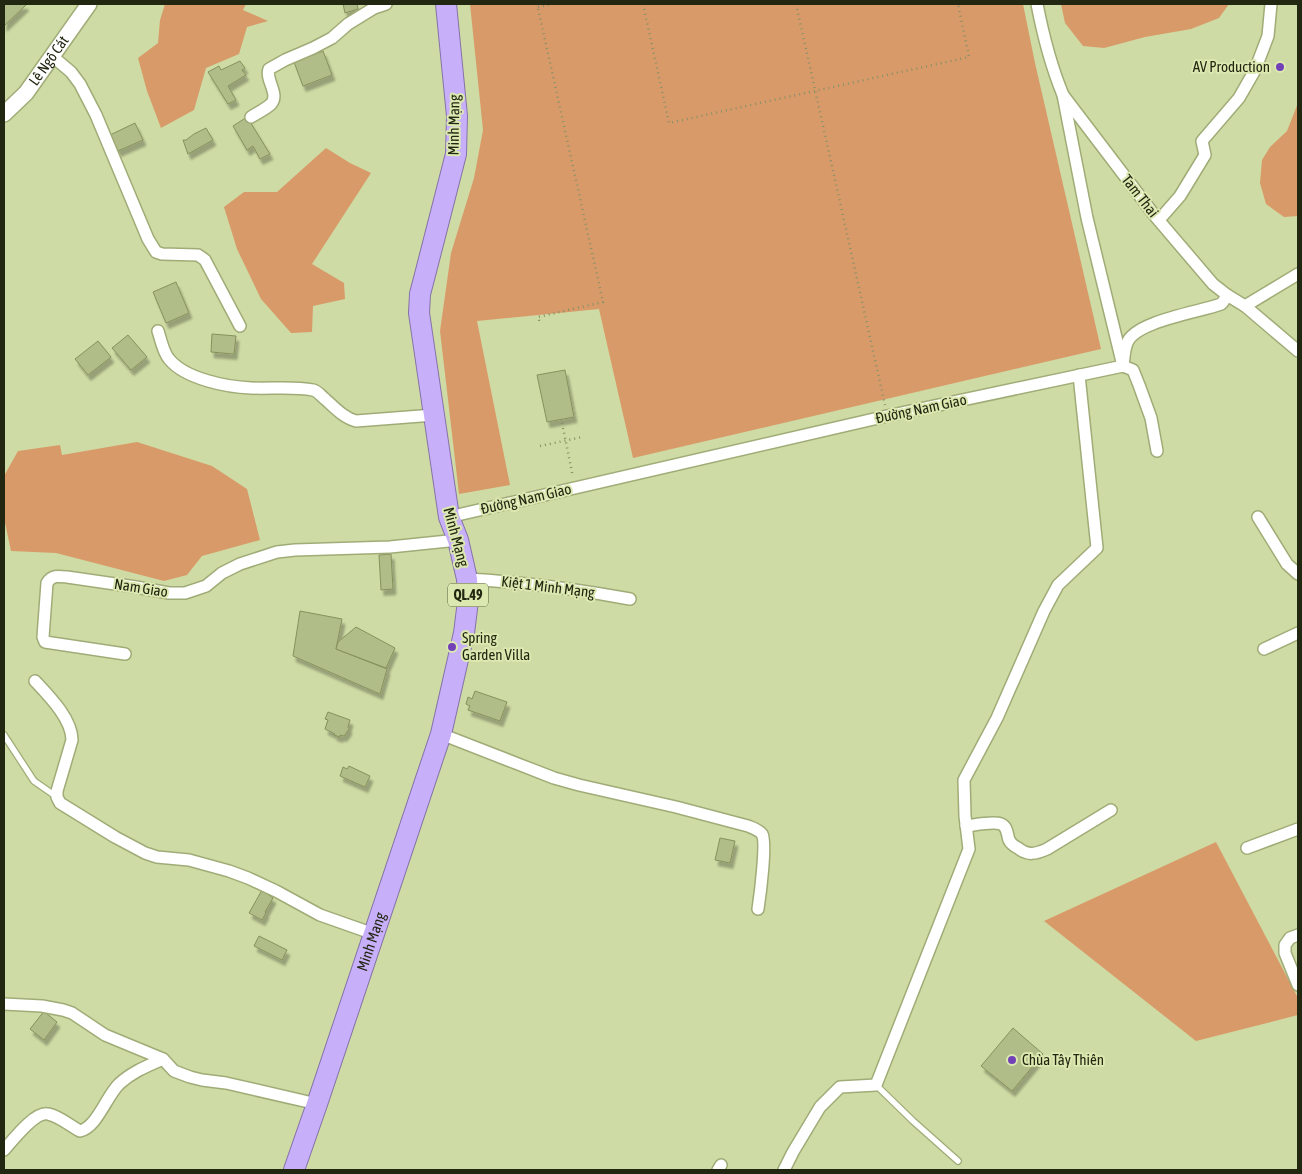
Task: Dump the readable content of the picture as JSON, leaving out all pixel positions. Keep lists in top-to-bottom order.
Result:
{
  "streets": {
    "highway": ["Minh Mạng", "QL.49"],
    "street": [
      "Lê Ngô Cát",
      "Tam Thai",
      "Đường Nam Giao",
      "Kiệt 1 Minh Mạng",
      "Nam Giao"
    ]
  },
  "crossings": [
    ["Minh Mạng", "Đường Nam Giao"],
    ["Minh Mạng", "Kiệt 1 Minh Mạng"],
    ["Minh Mạng", "Nam Giao"]
  ],
  "places": ["AV Production", "Spring Garden Villa", "Chùa Tây Thiên"]
}
